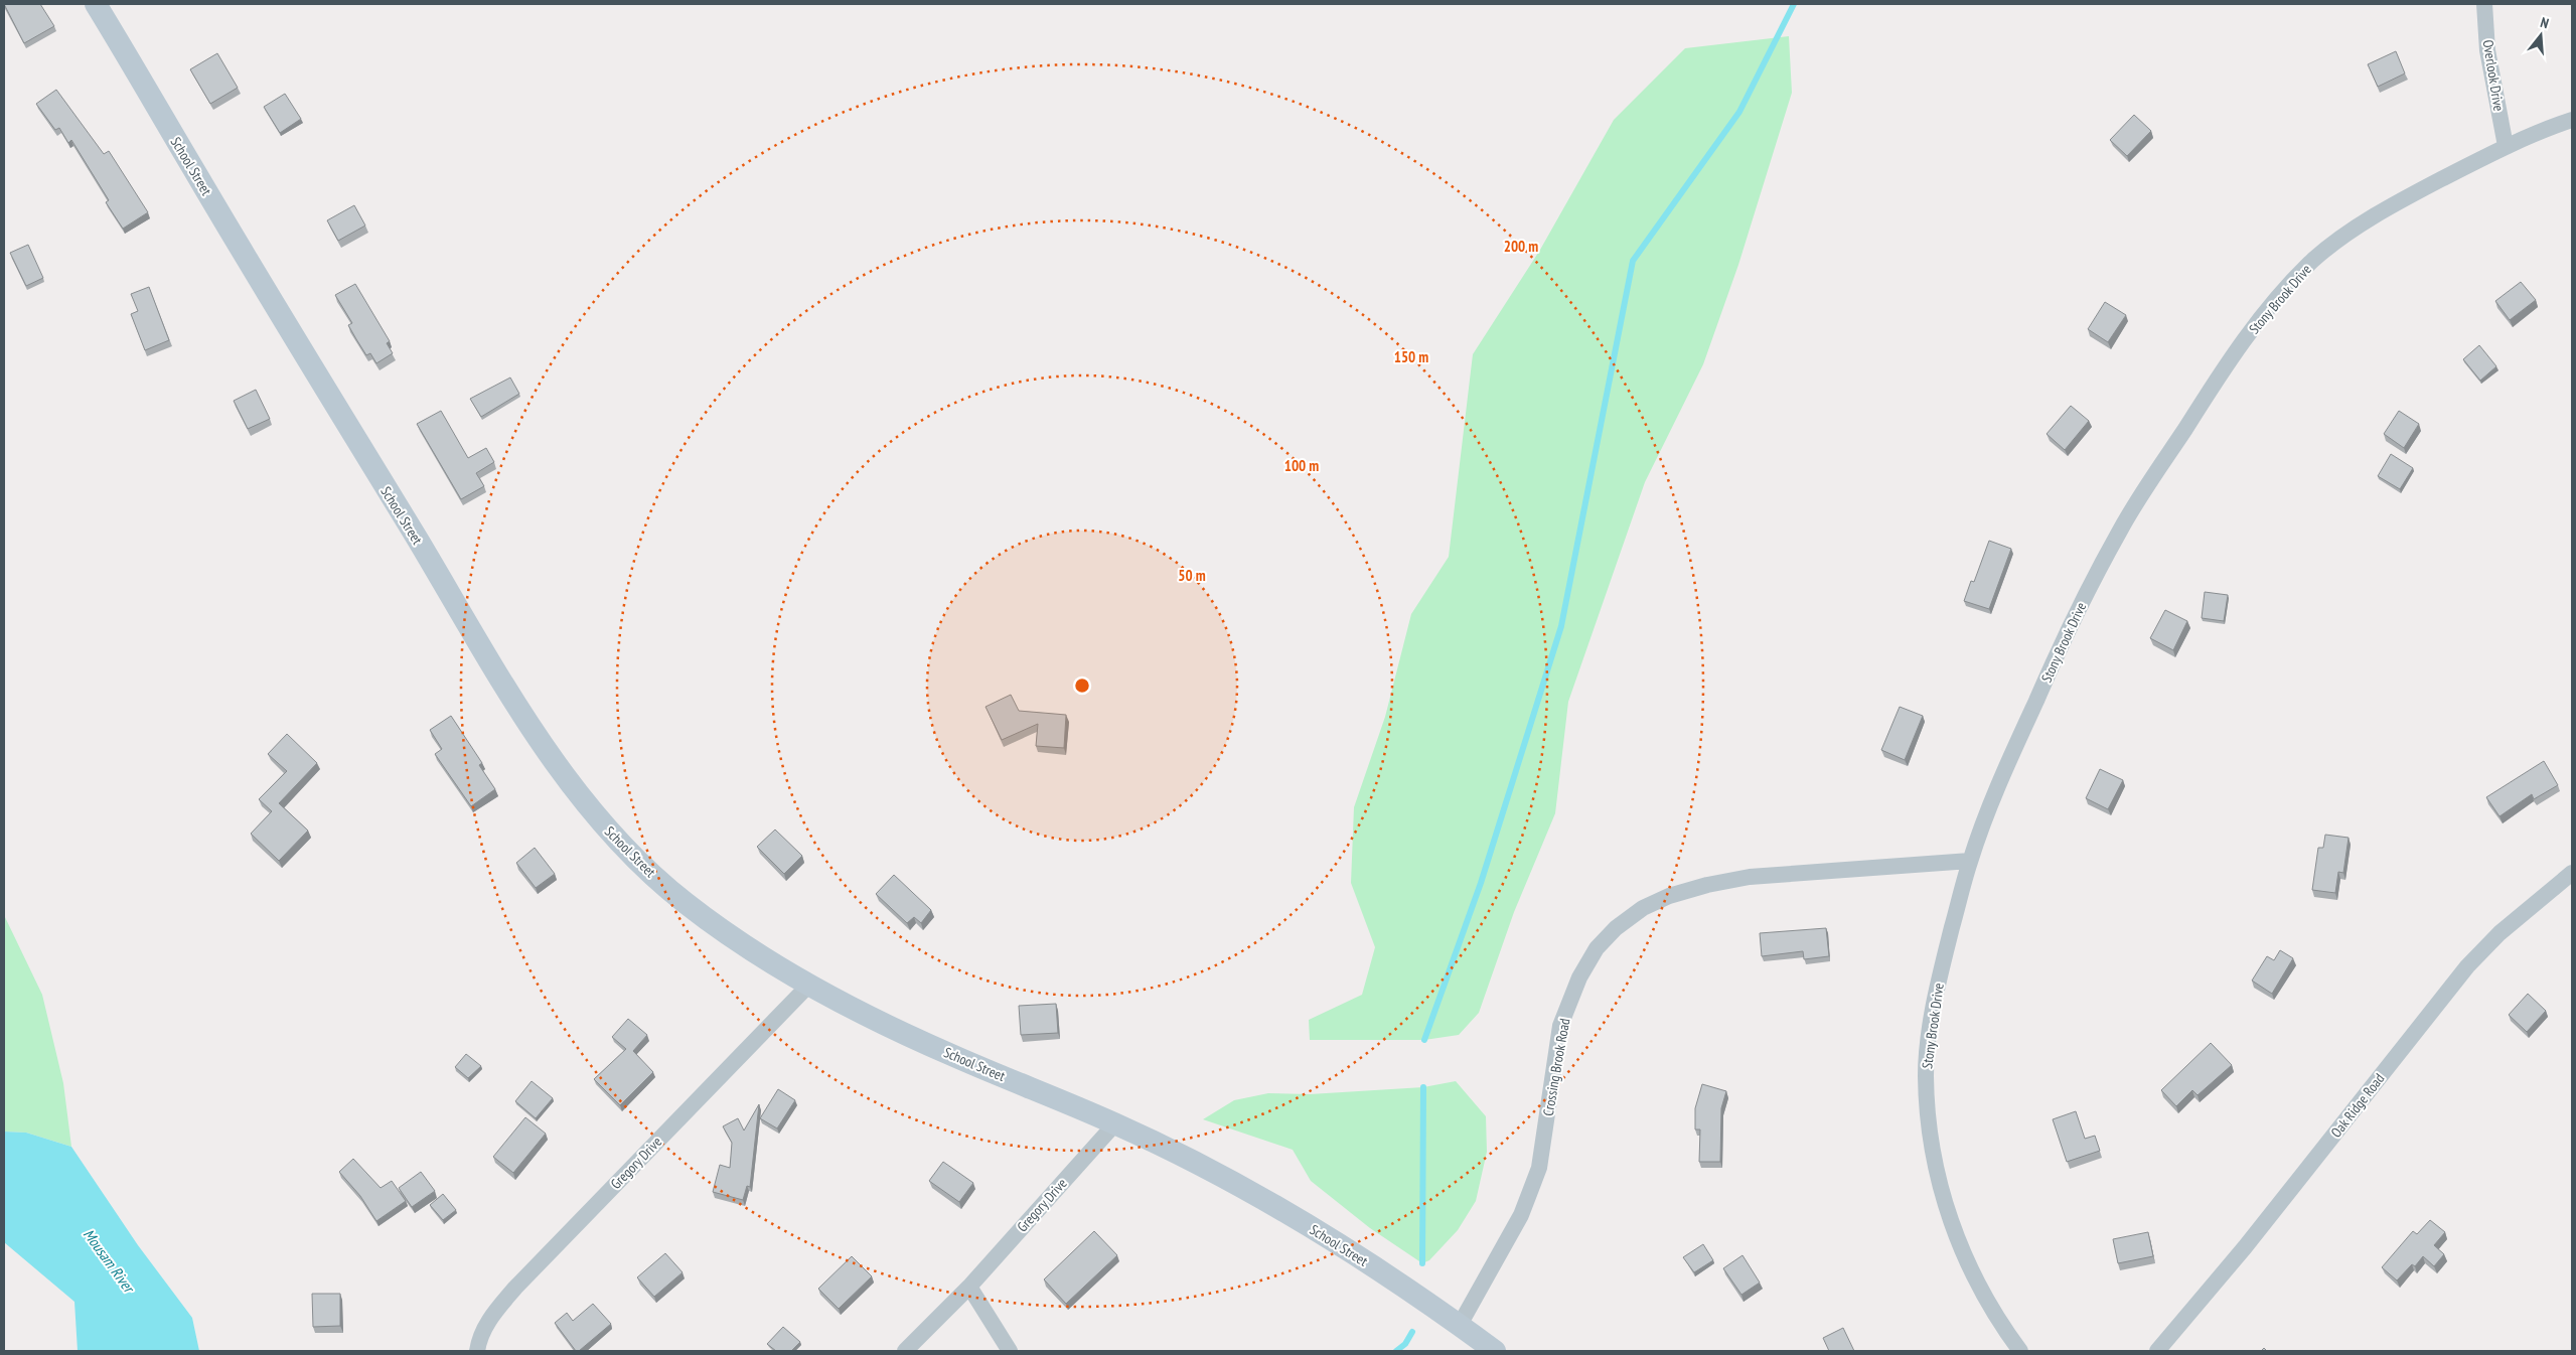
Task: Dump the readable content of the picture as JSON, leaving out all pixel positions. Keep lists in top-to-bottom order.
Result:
{
  "streets": {
    "street": [
      "Overlook Drive",
      "School Street",
      "Stony Brook Drive",
      "Crossing Brook Road",
      "Oak Ridge Road",
      "Gregory Drive"
    ]
  },
  "crossings": [
    ["Overlook Drive", "Stony Brook Drive"],
    ["School Street", "Crossing Brook Road"],
    ["School Street", "Gregory Drive"],
    ["Stony Brook Drive", "Crossing Brook Road"]
  ],
  "water": ["Mousam River"],
  "north": "top",
  "rings": [
    "200 m",
    "150 m",
    "100 m",
    "50 m"
  ]
}
